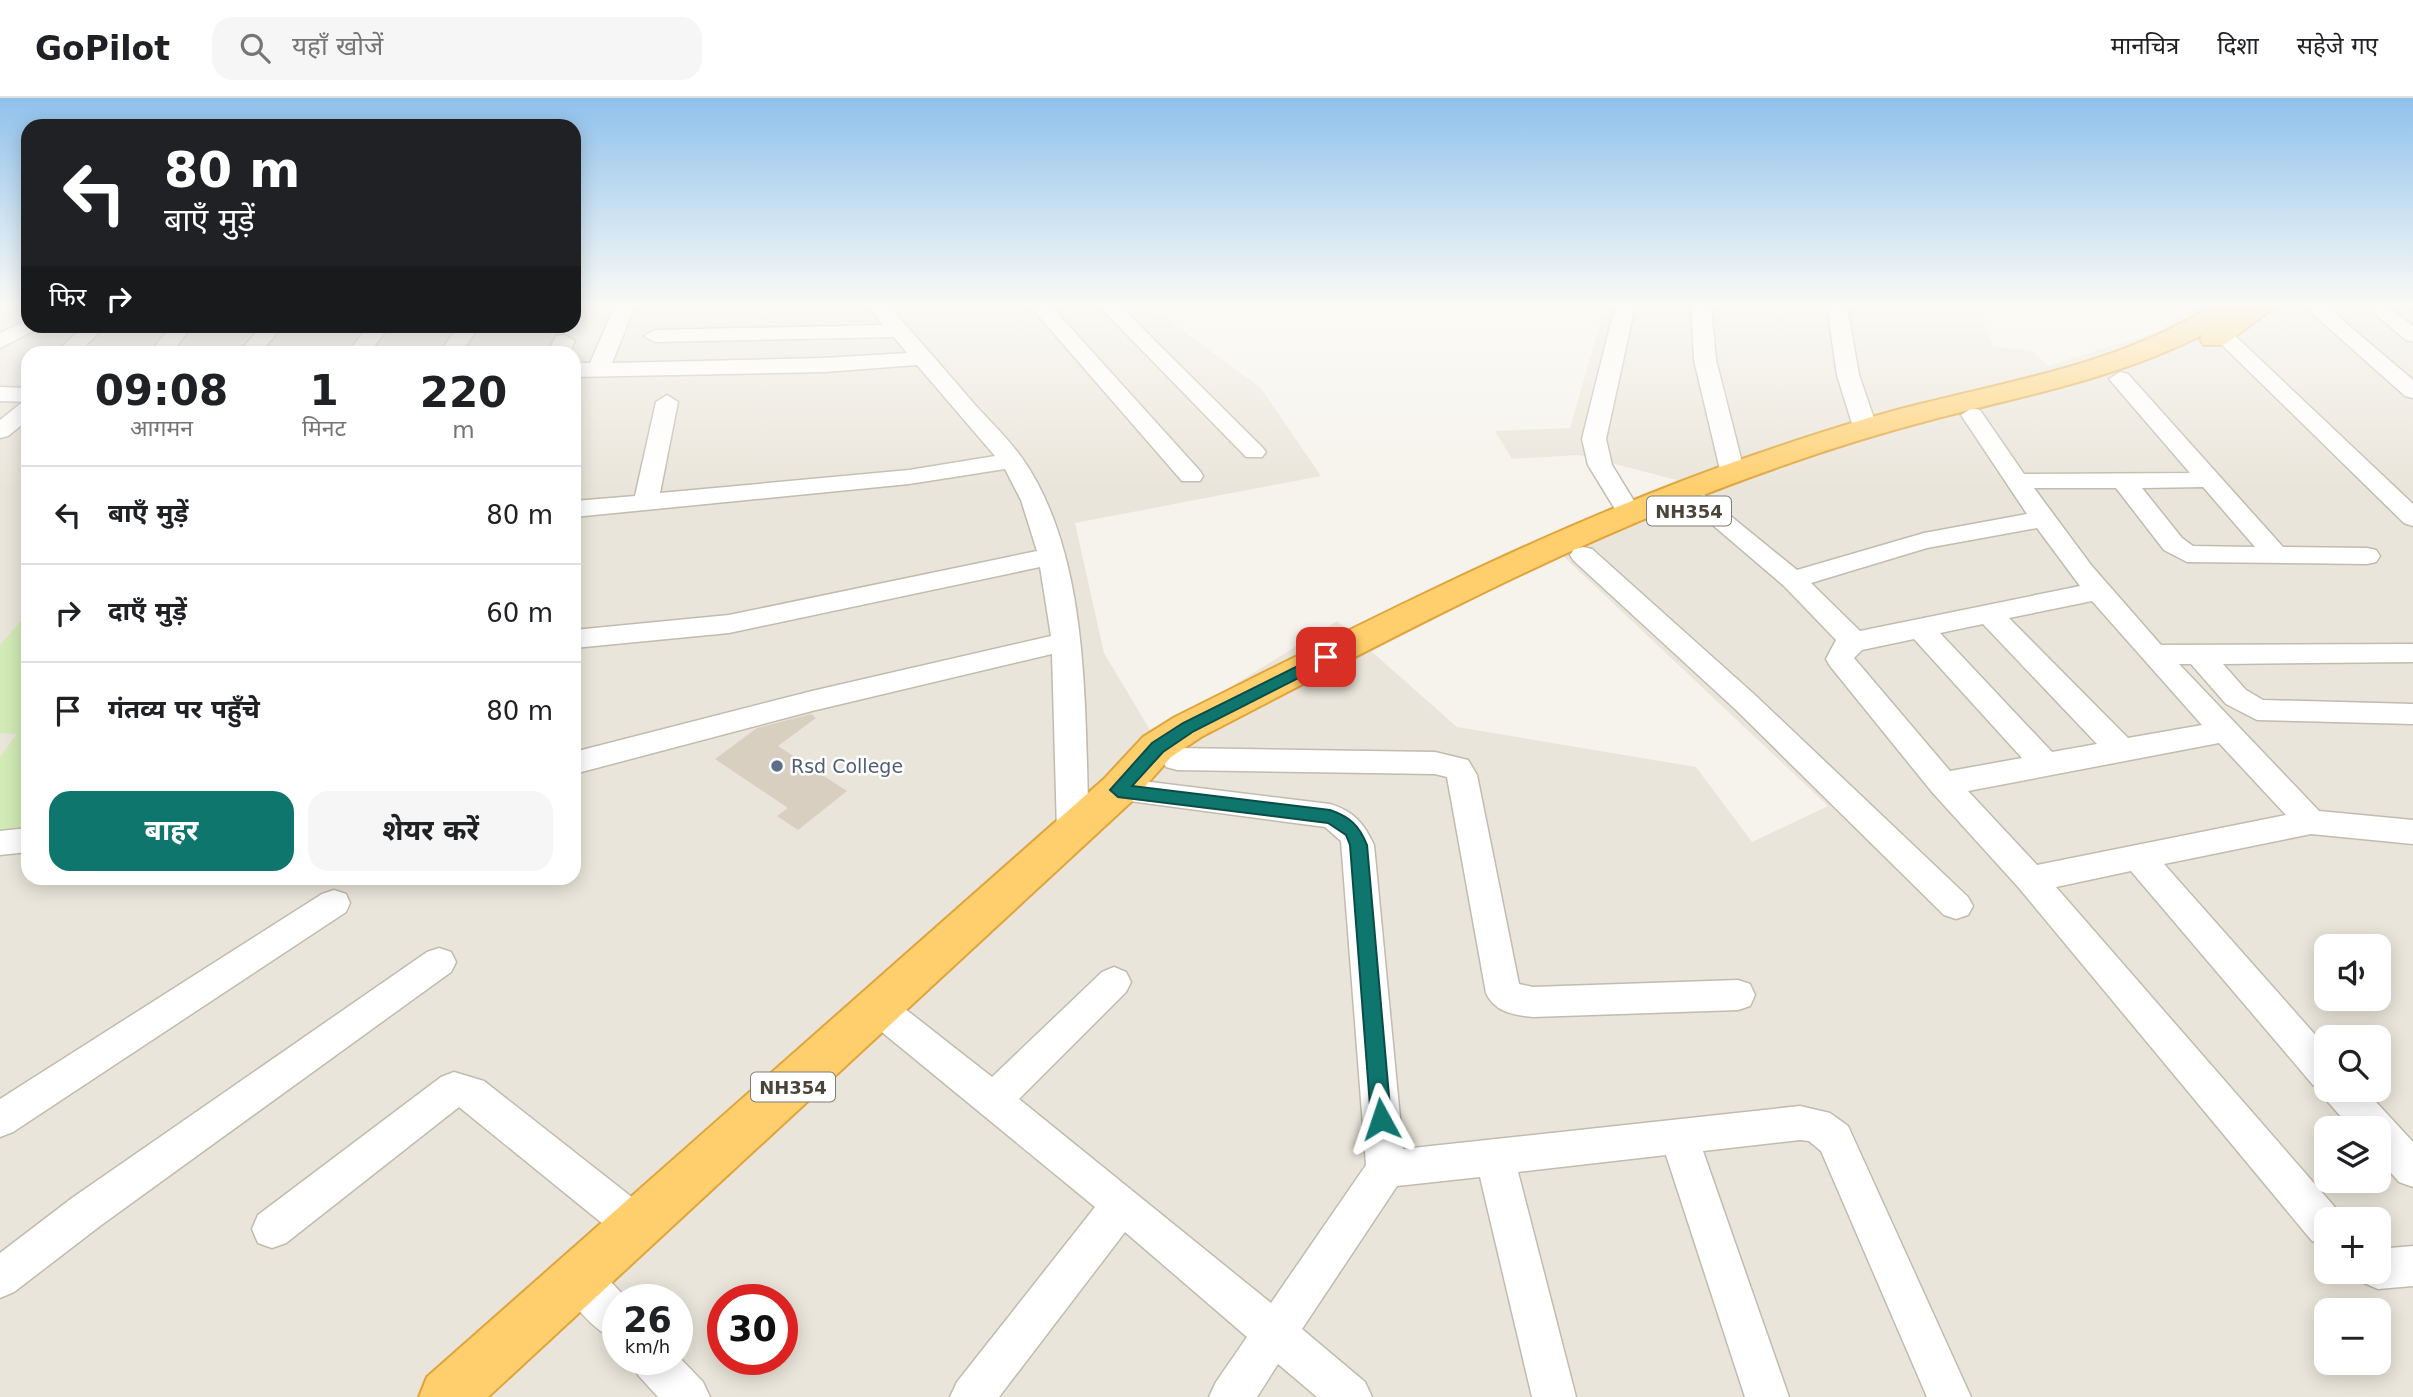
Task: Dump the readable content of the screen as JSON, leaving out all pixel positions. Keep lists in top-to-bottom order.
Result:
{
  "streets": {
    "highway": ["NH354"]
  },
  "places": ["Rsd College"],
  "page": {
    "header": "GoPilot",
    "search": "यहाँ खोजें",
    "nav": ["मानचित्र", "दिशा", "सहेजे गए"],
    "turn": ["80 m", "बाएँ मुड़ें"],
    "then": "फिर",
    "eta": [
      "09:08",
      "आगमन",
      "1",
      "मिनट",
      "220",
      "m"
    ],
    "list": [
      {
        "name": "बाएँ मुड़ें",
        "value": "80 m"
      },
      {
        "name": "दाएँ मुड़ें",
        "value": "60 m"
      },
      {
        "name": "गंतव्य पर पहुँचे",
        "value": "80 m"
      }
    ],
    "buttons": ["बाहर", "शेयर करें"],
    "map_buttons": ["+", "−"],
    "speed": "26 km/h",
    "limit": "30"
  }
}
